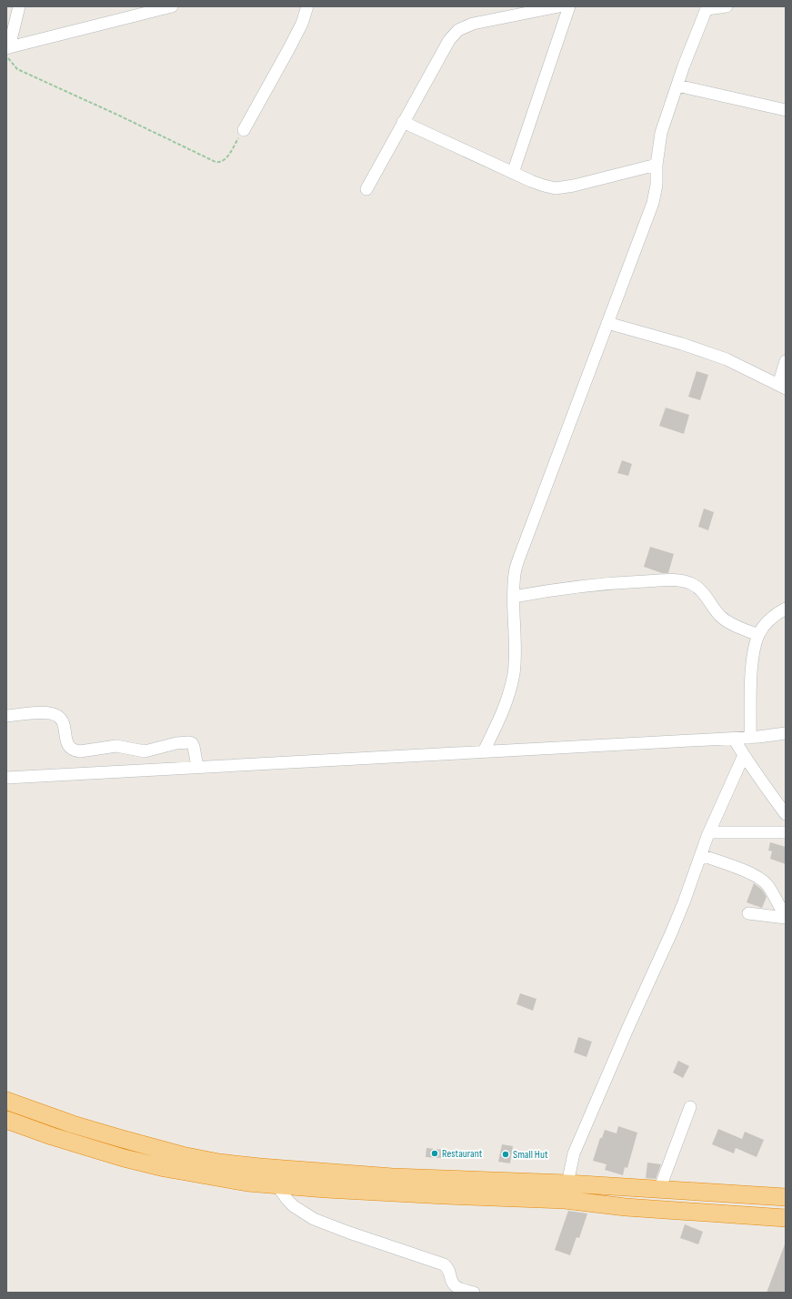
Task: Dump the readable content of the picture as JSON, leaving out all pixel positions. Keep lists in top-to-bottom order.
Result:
{
  "places": ["Restaurant", "Small Hut"]
}
